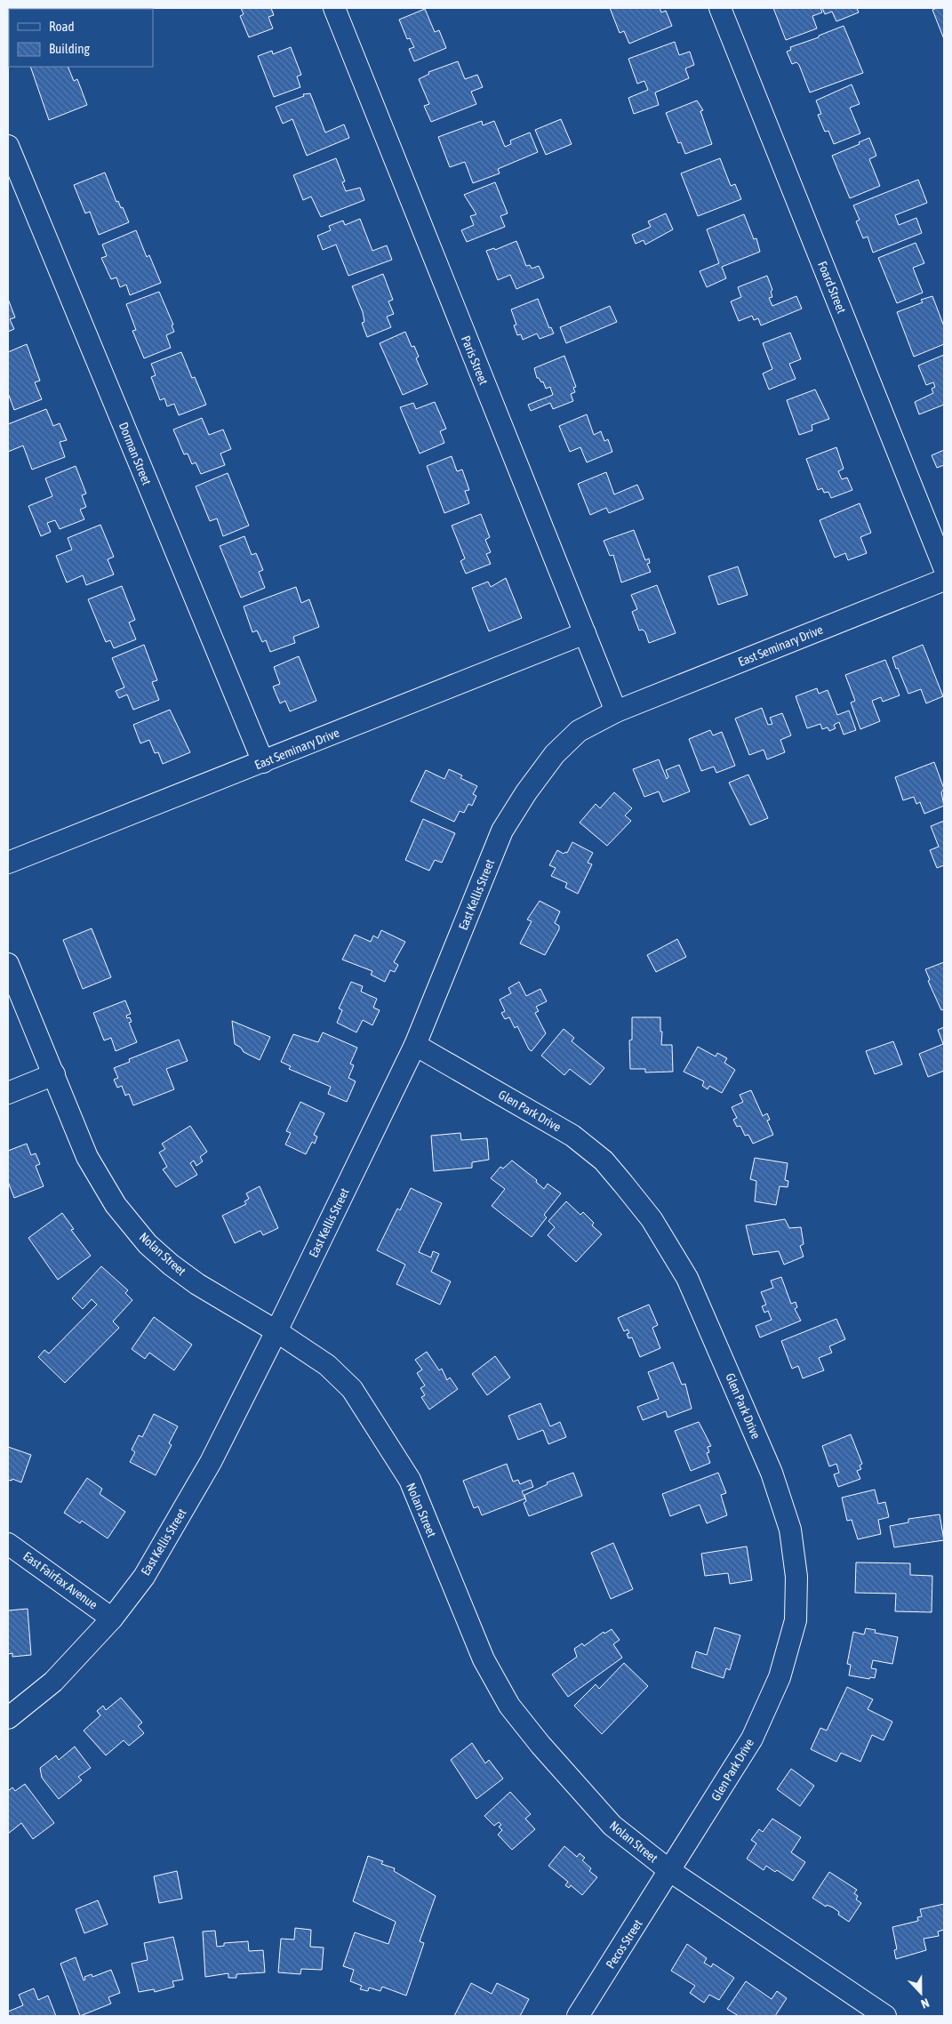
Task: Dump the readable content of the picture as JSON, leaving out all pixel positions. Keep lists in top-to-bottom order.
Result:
{
  "streets": {
    "street": [
      "Foard Street",
      "Paris Street",
      "Dorman Street",
      "East Seminary Drive",
      "East Kellis Street",
      "Glen Park Drive",
      "Nolan Street",
      "East Fairfax Avenue",
      "Pecos Street"
    ]
  },
  "crossings": [
    ["Paris Street", "East Seminary Drive"],
    ["Paris Street", "East Kellis Street"],
    ["Dorman Street", "East Seminary Drive"],
    ["East Seminary Drive", "East Kellis Street"],
    ["East Kellis Street", "Glen Park Drive"],
    ["East Kellis Street", "Nolan Street"],
    ["East Kellis Street", "East Fairfax Avenue"],
    ["Glen Park Drive", "Nolan Street"],
    ["Glen Park Drive", "Pecos Street"],
    ["Nolan Street", "Pecos Street"]
  ],
  "legend": ["Road", "Building"],
  "north": "bottom"
}
